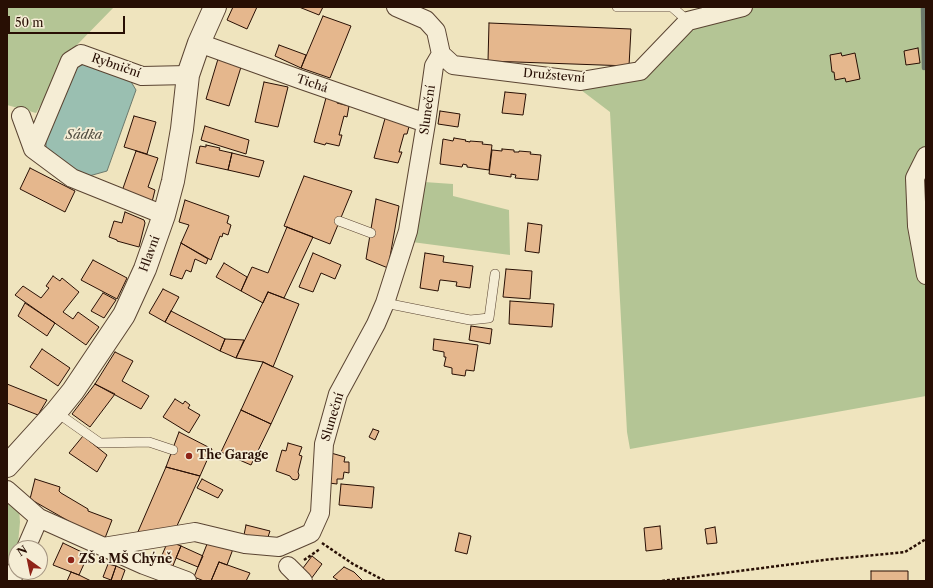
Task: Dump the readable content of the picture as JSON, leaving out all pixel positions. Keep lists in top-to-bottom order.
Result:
{
  "streets": {
    "street": [
      "Rybniční",
      "Družstevní",
      "Tichá",
      "Sluneční",
      "Hlavní"
    ]
  },
  "crossings": [
    ["Rybniční", "Hlavní"],
    ["Družstevní", "Sluneční"],
    ["Tichá", "Sluneční"],
    ["Tichá", "Hlavní"]
  ],
  "water": ["Sádka"],
  "places": ["The Garage", "ZŠ a MŠ Chýně"],
  "scale_bar": "50 m",
  "north": "top left"
}
